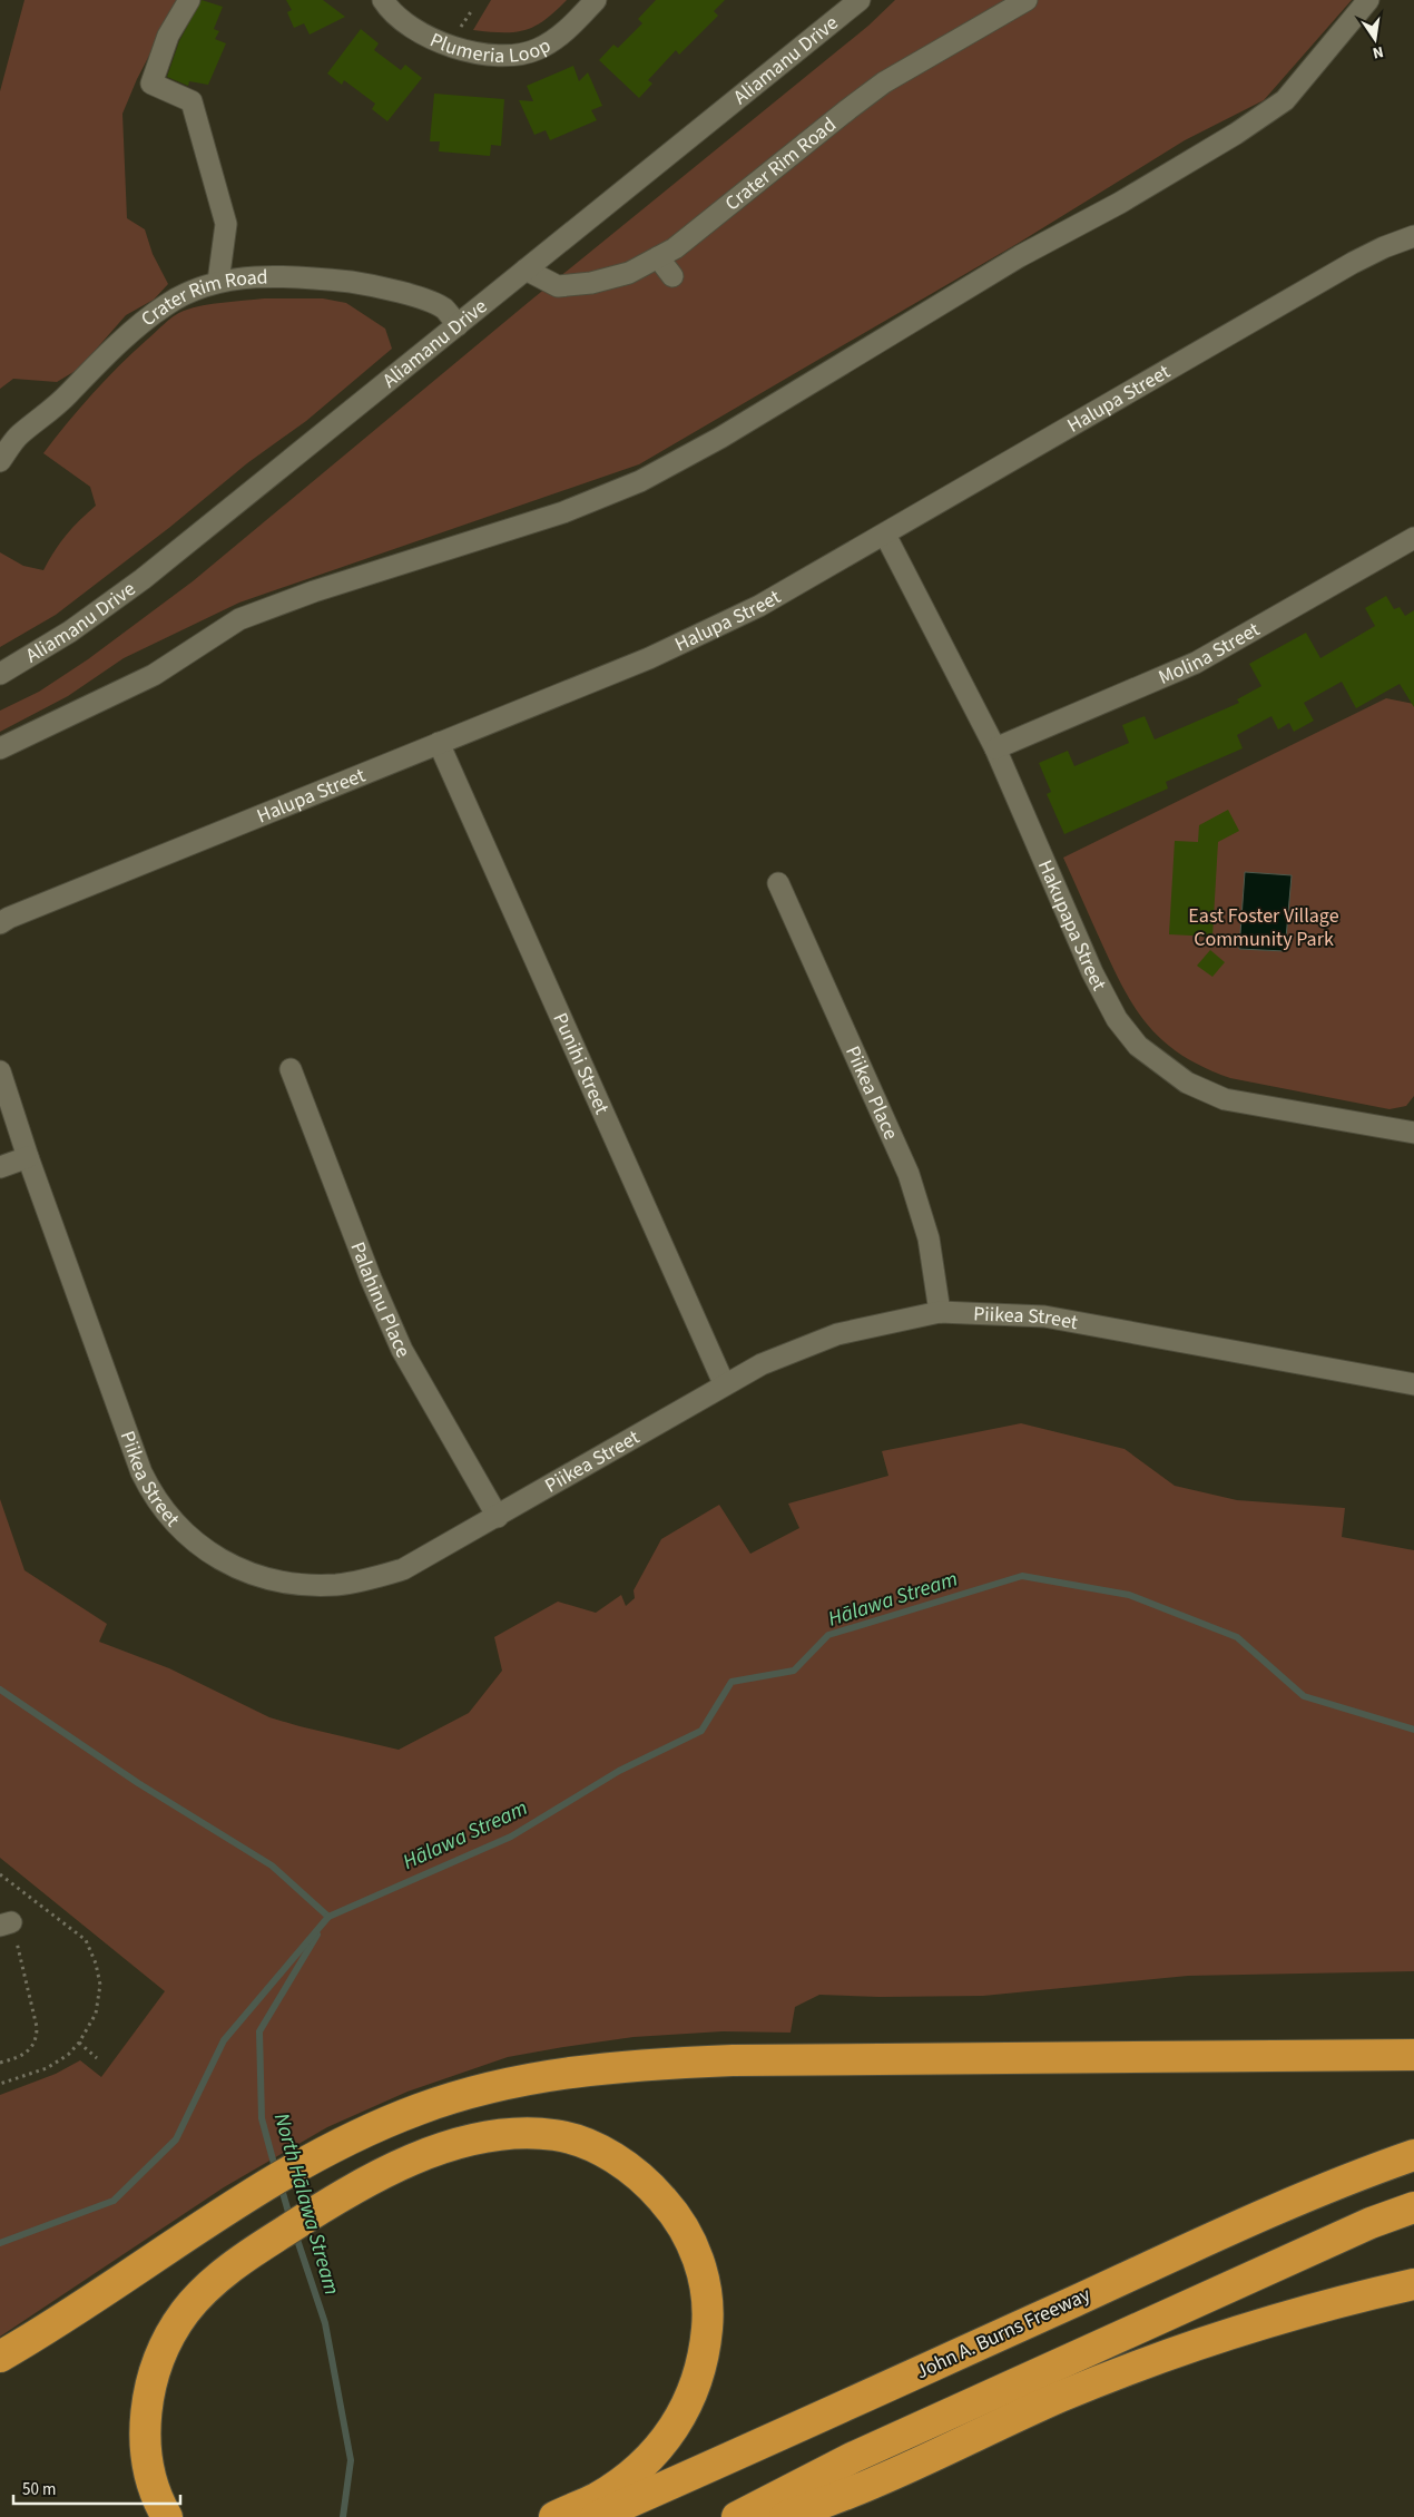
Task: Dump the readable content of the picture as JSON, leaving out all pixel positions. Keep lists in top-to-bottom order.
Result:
{
  "streets": {
    "highway": ["John A. Burns Freeway"],
    "street": [
      "Plumeria Loop",
      "Aliamanu Drive",
      "Crater Rim Road",
      "Halupa Street",
      "Molina Street",
      "Hakupapa Street",
      "Punihi Street",
      "Piikea Place",
      "Palahinu Place",
      "Piikea Street"
    ]
  },
  "crossings": [
    ["Aliamanu Drive", "Crater Rim Road"],
    ["Halupa Street", "Hakupapa Street"],
    ["Halupa Street", "Punihi Street"],
    ["Molina Street", "Hakupapa Street"],
    ["Punihi Street", "Piikea Street"],
    ["Piikea Place", "Piikea Street"],
    ["Palahinu Place", "Piikea Street"]
  ],
  "water": ["Hālawa Stream", "North Hālawa Stream"],
  "parks": ["East Foster Village Community Park"],
  "scale_bar": "50 m",
  "north": "bottom"
}
